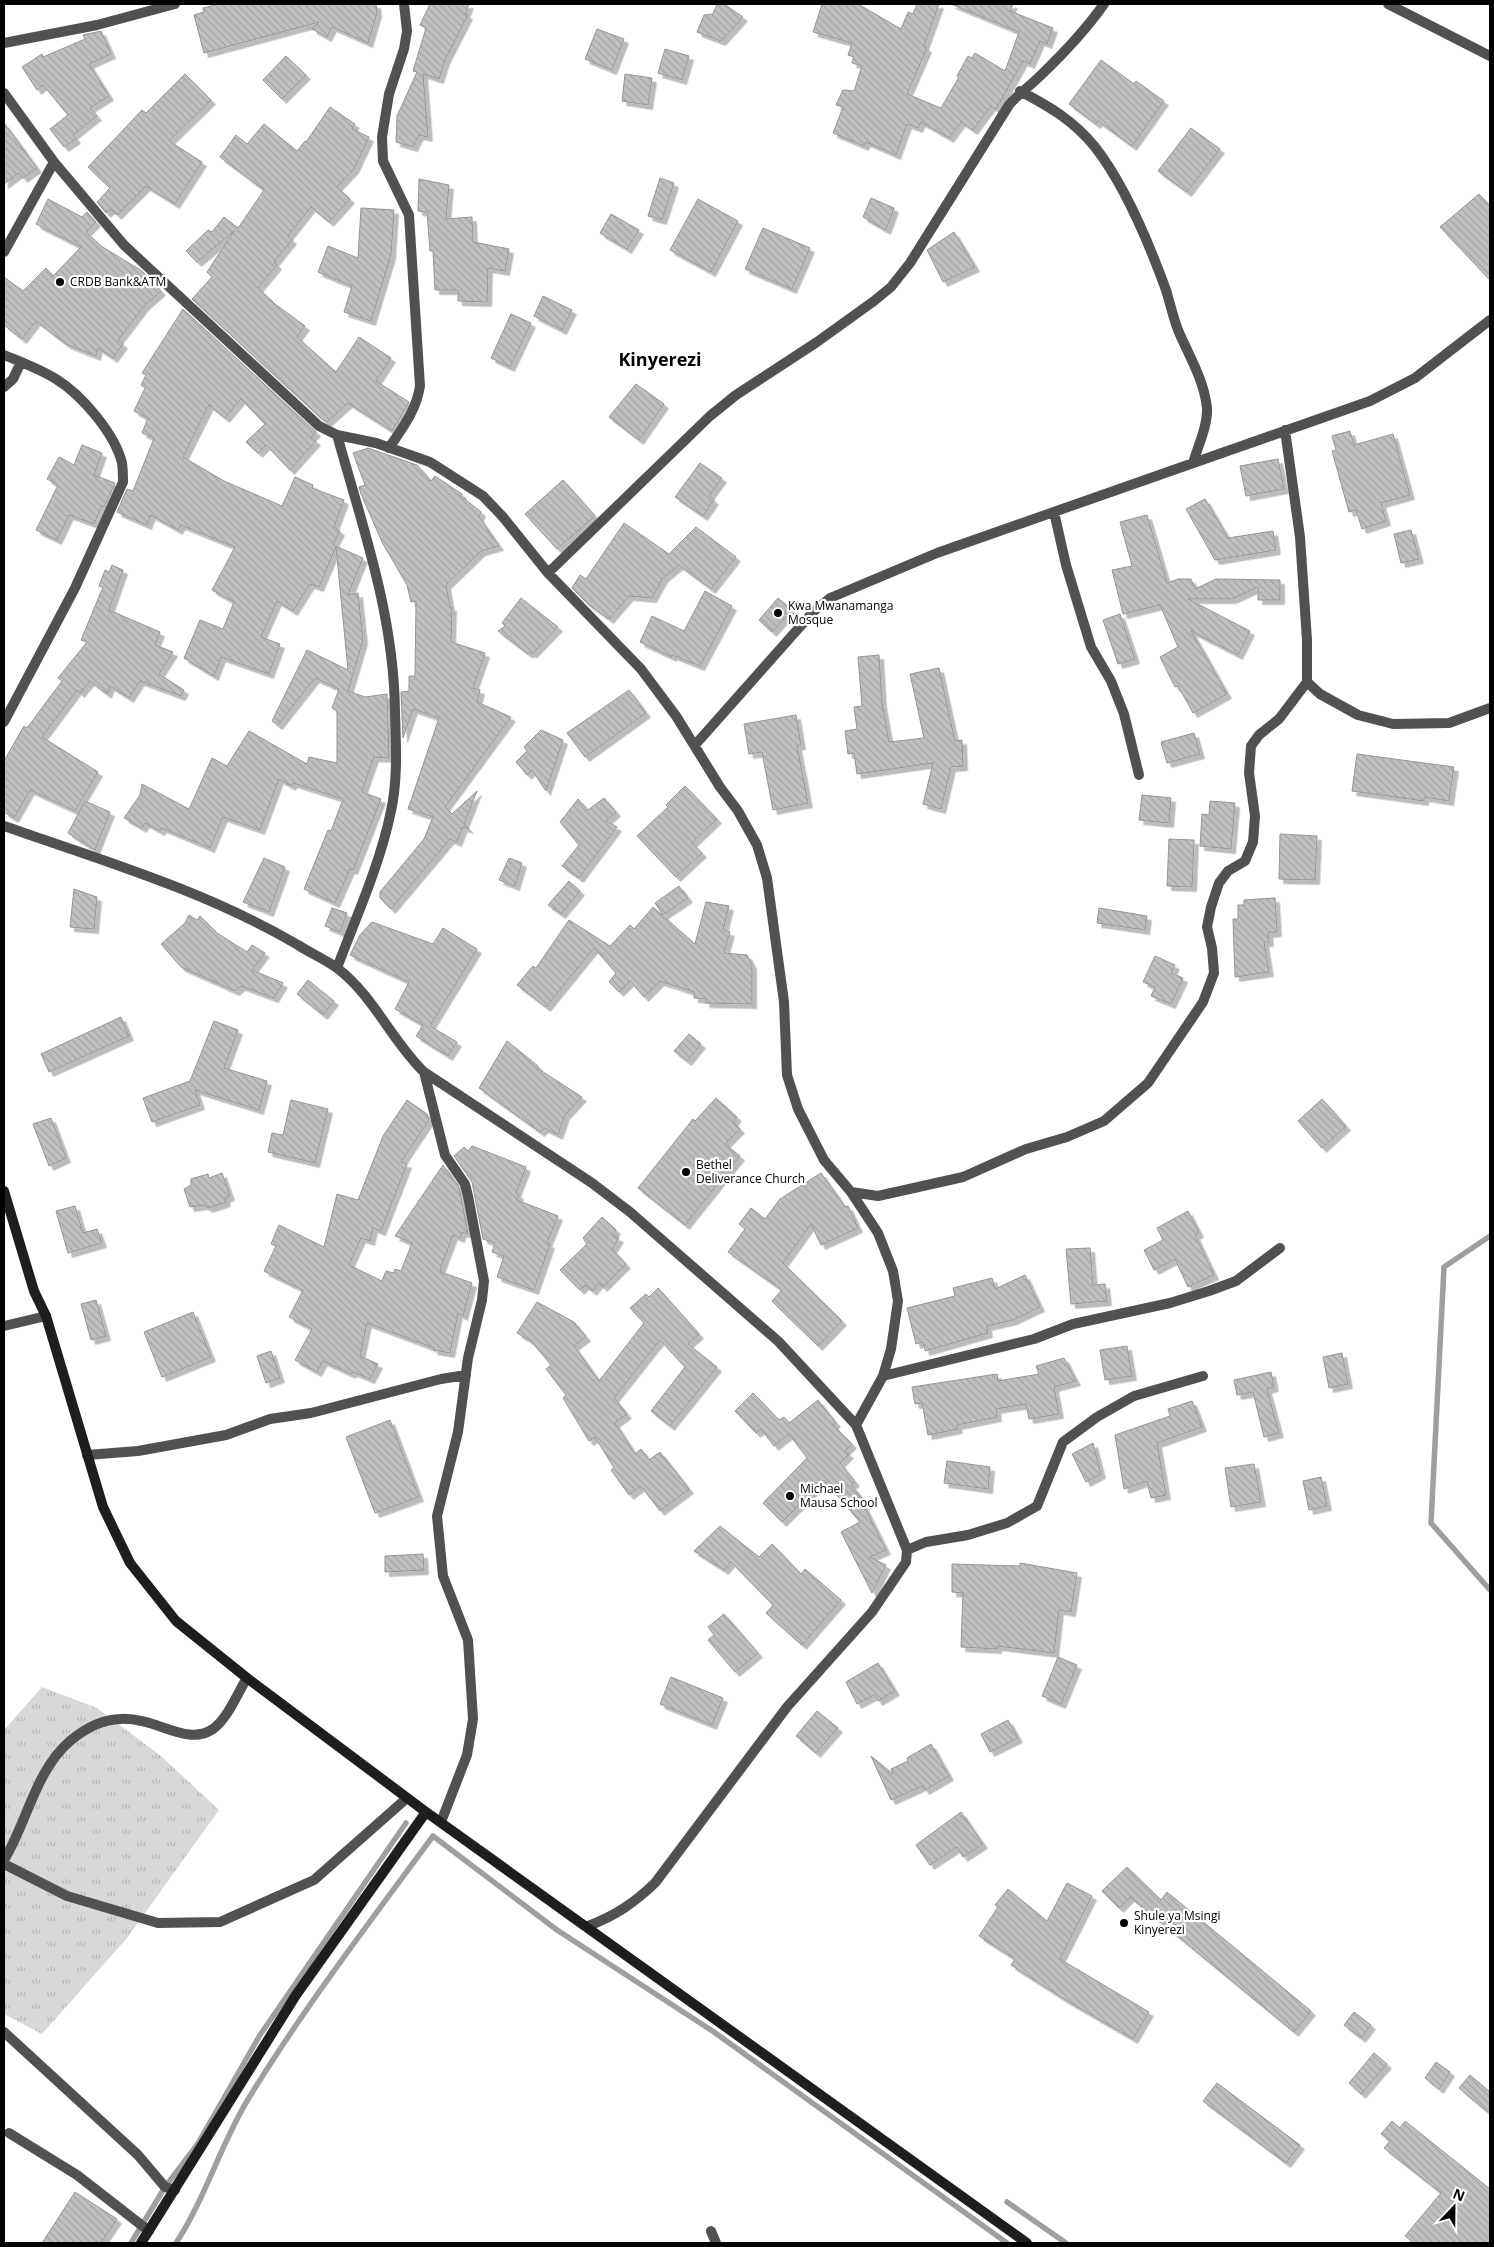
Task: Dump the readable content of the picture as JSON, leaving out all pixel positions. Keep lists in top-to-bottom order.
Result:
{
  "districts": ["Kinyerezi"],
  "places": [
    "CRDB Bank&ATM",
    "Kwa Mwanamanga Mosque",
    "Bethel Deliverance Church",
    "Michael Mausa School",
    "Shule ya Msingi Kinyerezi"
  ],
  "north": "top"
}
